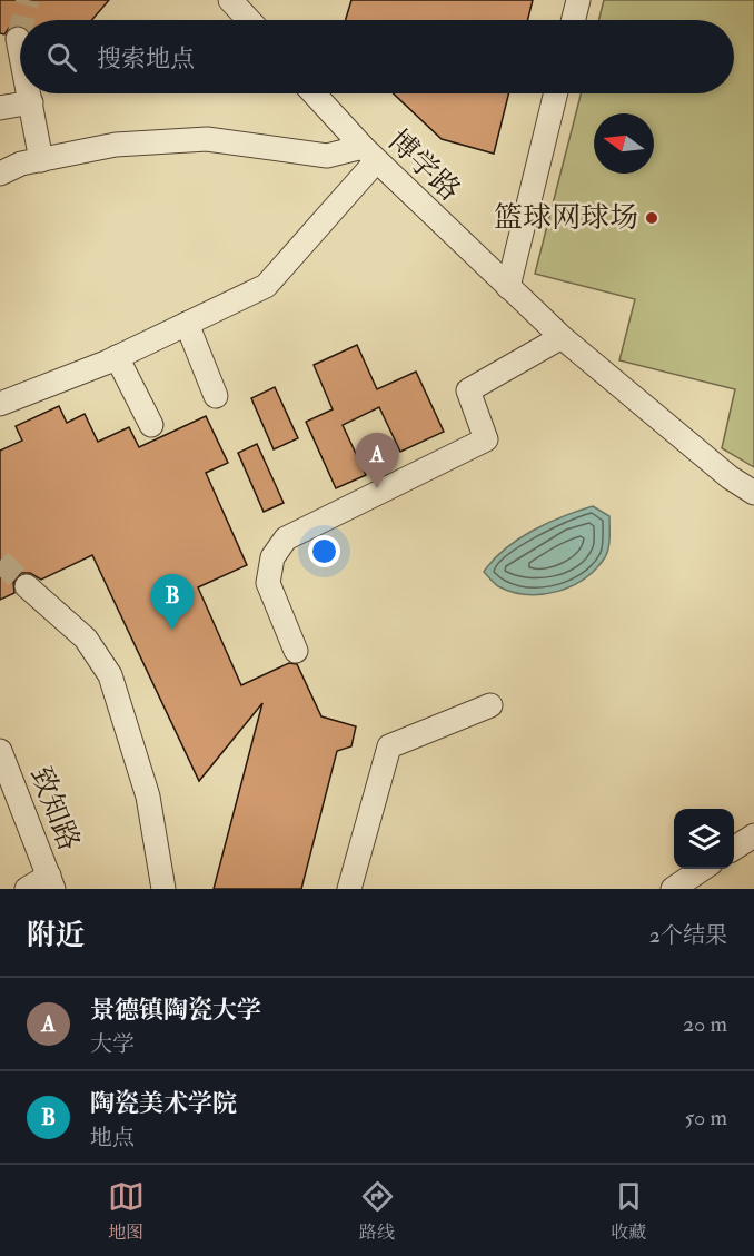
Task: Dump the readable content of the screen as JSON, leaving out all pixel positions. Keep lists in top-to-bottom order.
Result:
{
  "streets": {
    "lane": ["博学路", "致知路"]
  },
  "places": ["篮球网球场"],
  "north": "left",
  "page": {
    "search": "搜索地点",
    "pins": ["A", "B"],
    "heading": ["附近", "2个结果"],
    "list": [
      {
        "mark": "A",
        "name": "景德镇陶瓷大学",
        "note": "大学",
        "value": "20 m"
      },
      {
        "mark": "B",
        "name": "陶瓷美术学院",
        "note": "地点",
        "value": "50 m"
      }
    ],
    "nav": ["地图", "路线", "收藏"]
  }
}
